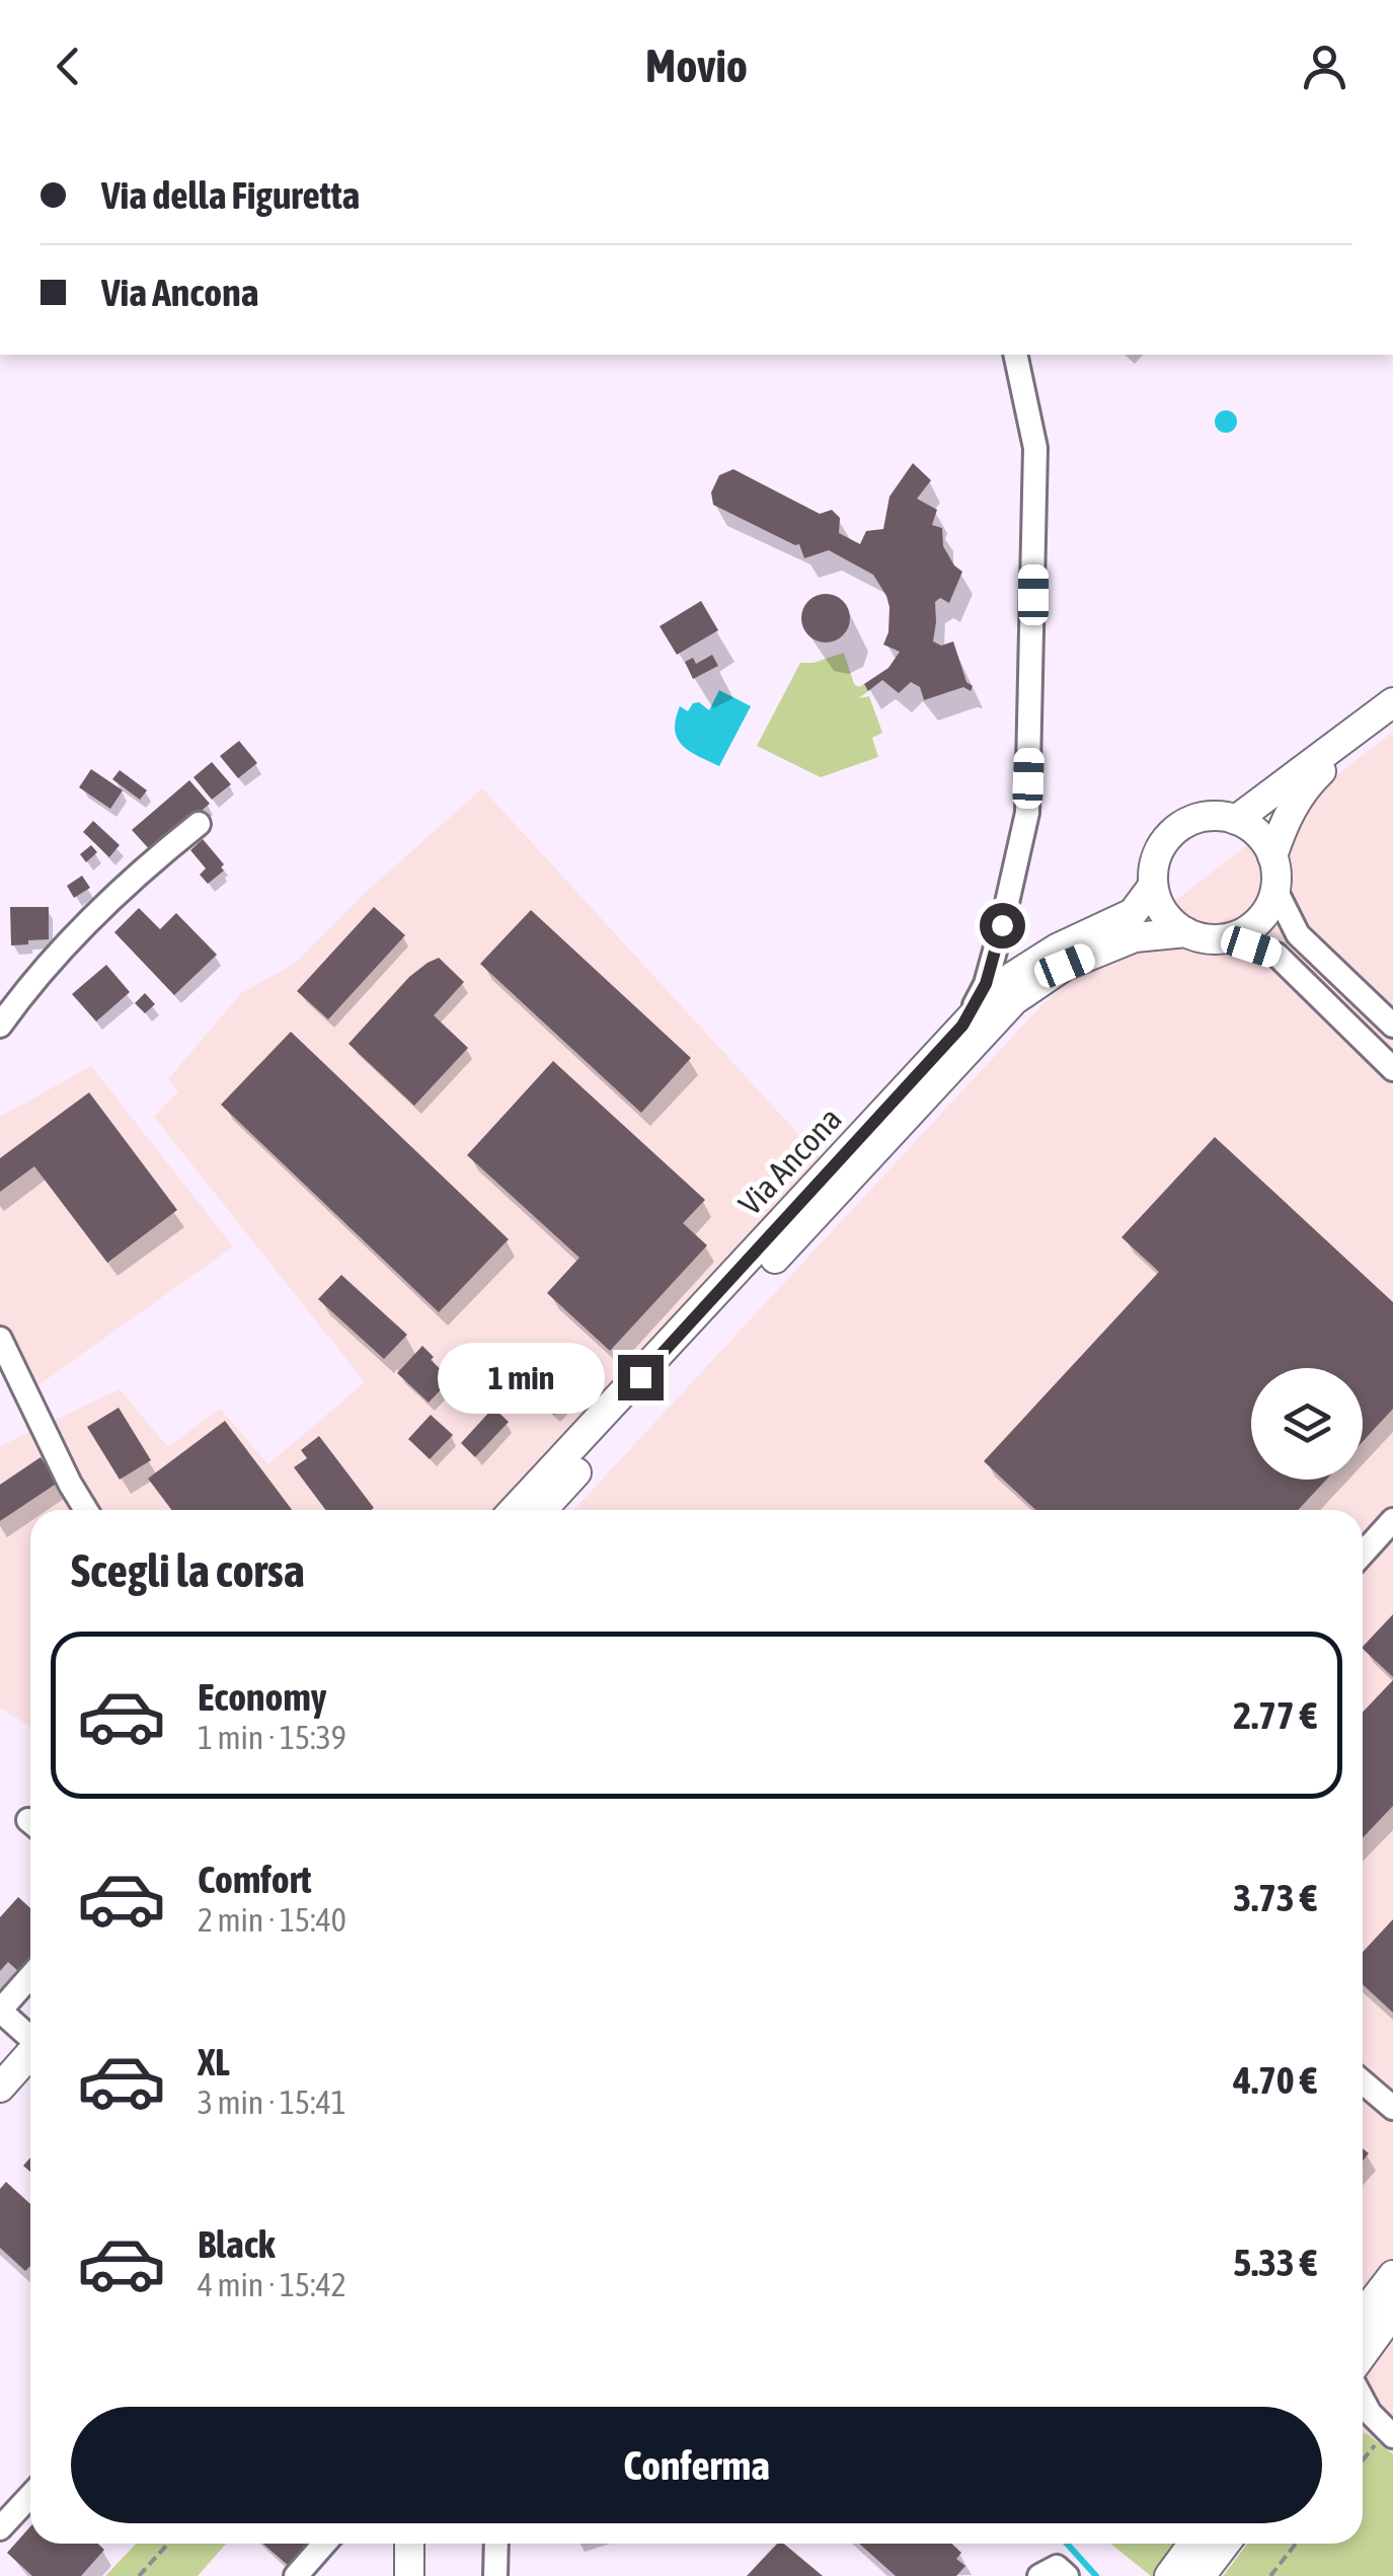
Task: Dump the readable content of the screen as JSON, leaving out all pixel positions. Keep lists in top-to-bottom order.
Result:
{
  "streets": {
    "main road": ["Via Ancona"]
  },
  "page": {
    "header": "Movio",
    "banner": ["Via della Figuretta", "Via Ancona"],
    "bubble": "1 min",
    "heading": "Scegli la corsa",
    "list": [
      {
        "name": "Economy",
        "note": "1 min · 15:39",
        "value": "2.77 €"
      },
      {
        "name": "Comfort",
        "note": "2 min · 15:40",
        "value": "3.73 €"
      },
      {
        "name": "XL",
        "note": "3 min · 15:41",
        "value": "4.70 €"
      },
      {
        "name": "Black",
        "note": "4 min · 15:42",
        "value": "5.33 €"
      }
    ],
    "buttons": "Conferma"
  }
}
